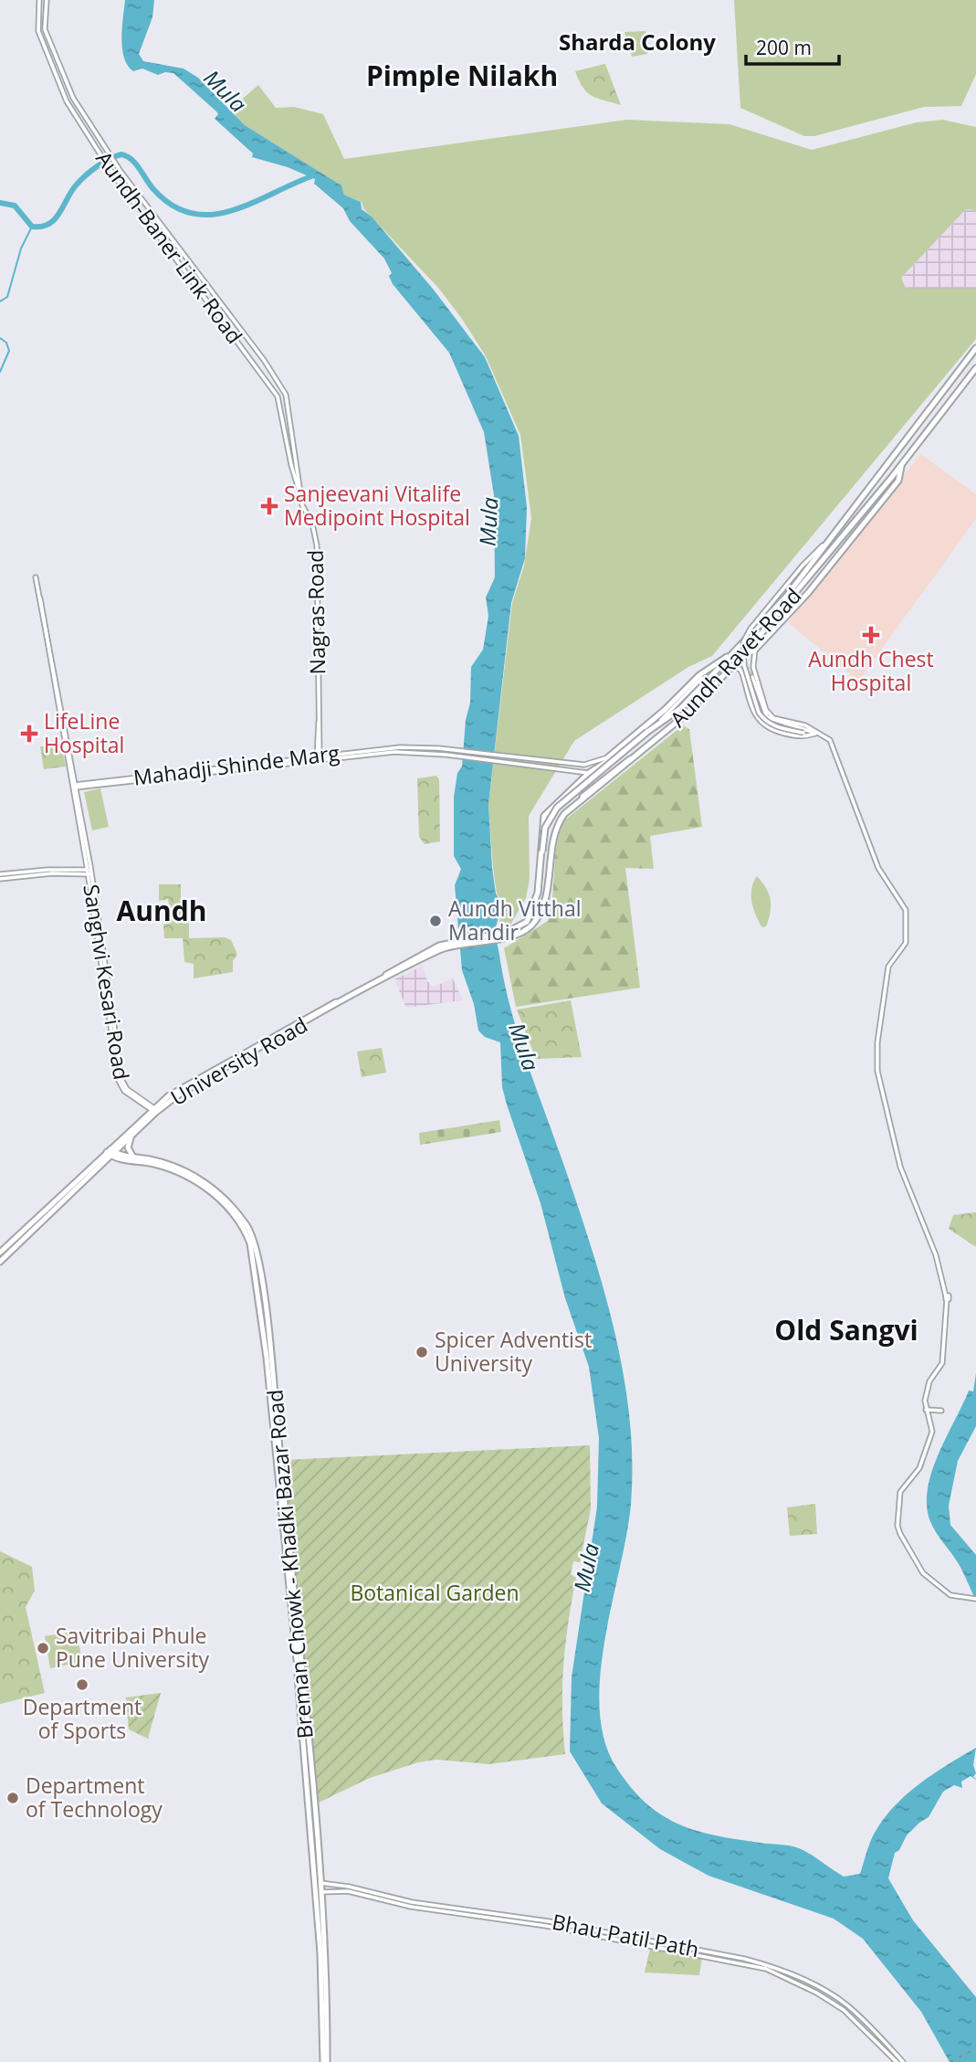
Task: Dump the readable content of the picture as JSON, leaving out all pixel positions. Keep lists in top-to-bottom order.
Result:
{
  "streets": {
    "main road": [
      "Aundh-Baner Link Road",
      "Nagras Road",
      "Aundh Ravet Road",
      "Mahadji Shinde Marg",
      "Sanghvi Kesari Road",
      "University Road",
      "Breman Chowk - Khadki Bazar Road",
      "Bhau Patil Path"
    ]
  },
  "crossings": [
    ["Aundh-Baner Link Road", "Nagras Road"],
    ["Nagras Road", "Mahadji Shinde Marg"],
    ["Aundh Ravet Road", "University Road"],
    ["Mahadji Shinde Marg", "Sanghvi Kesari Road"],
    ["Sanghvi Kesari Road", "University Road"],
    ["University Road", "Breman Chowk - Khadki Bazar Road"],
    ["Breman Chowk - Khadki Bazar Road", "Bhau Patil Path"]
  ],
  "districts": [
    "Sharda Colony",
    "Pimple Nilakh",
    "Aundh",
    "Old Sangvi"
  ],
  "water": ["Mula"],
  "parks": ["Botanical Garden"],
  "places": {
    "health": ["Sanjeevani Vitalife Medipoint Hospital", "Aundh Chest Hospital", "LifeLine Hospital"],
    "other": [
      "Aundh Vitthal Mandir",
      "Spicer Adventist University",
      "Savitribai Phule Pune University",
      "Department of Sports",
      "Department of Technology"
    ]
  },
  "scale_bar": "200 m"
}
